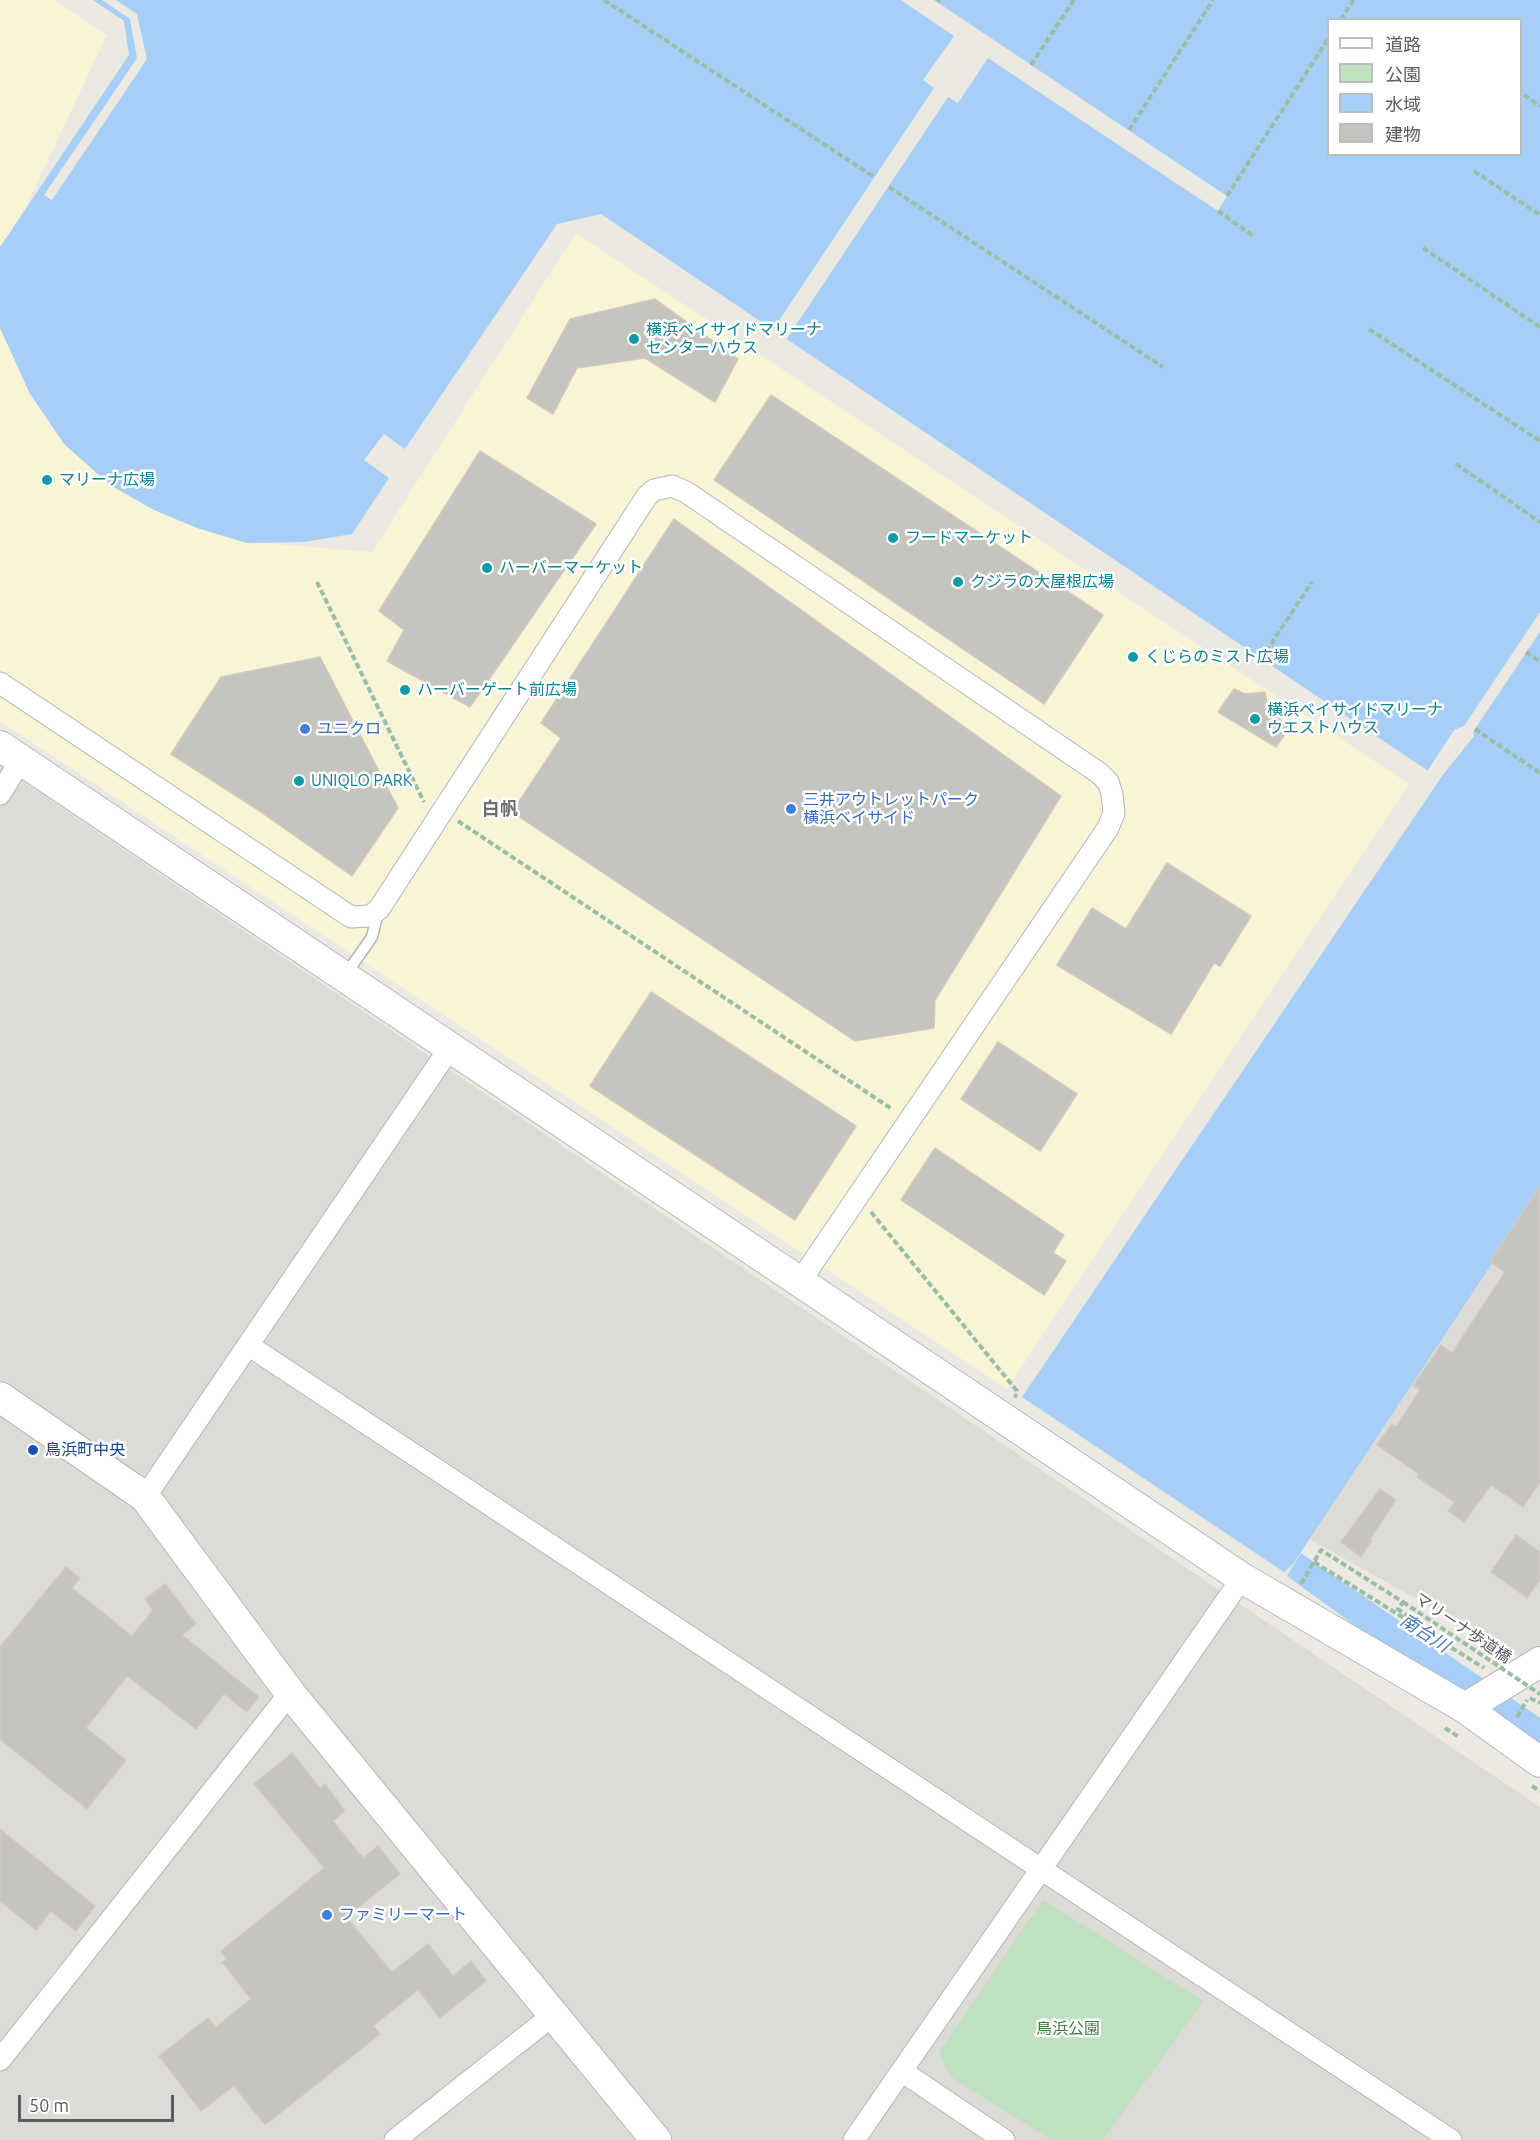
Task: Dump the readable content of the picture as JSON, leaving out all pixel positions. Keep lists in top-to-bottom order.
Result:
{
  "streets": {
    "path": ["マリーナ歩道橋"]
  },
  "districts": ["白帆"],
  "water": ["南台川"],
  "parks": ["鳥浜公園"],
  "places": [
    "横浜ベイサイドマリーナ センターハウス",
    "マリーナ広場",
    "フードマーケット",
    "ハーバーマーケット",
    "クジラの大屋根広場",
    "くじらのミスト広場",
    "ハーバーゲート前広場",
    "横浜ベイサイドマリーナ ウエストハウス",
    "ユニクロ",
    "UNIQLO PARK",
    "三井アウトレットパーク 横浜ベイサイド",
    "鳥浜町中央",
    "ファミリーマート"
  ],
  "legend": [
    "道路",
    "公園",
    "水域",
    "建物"
  ],
  "scale_bar": "50 m"
}
